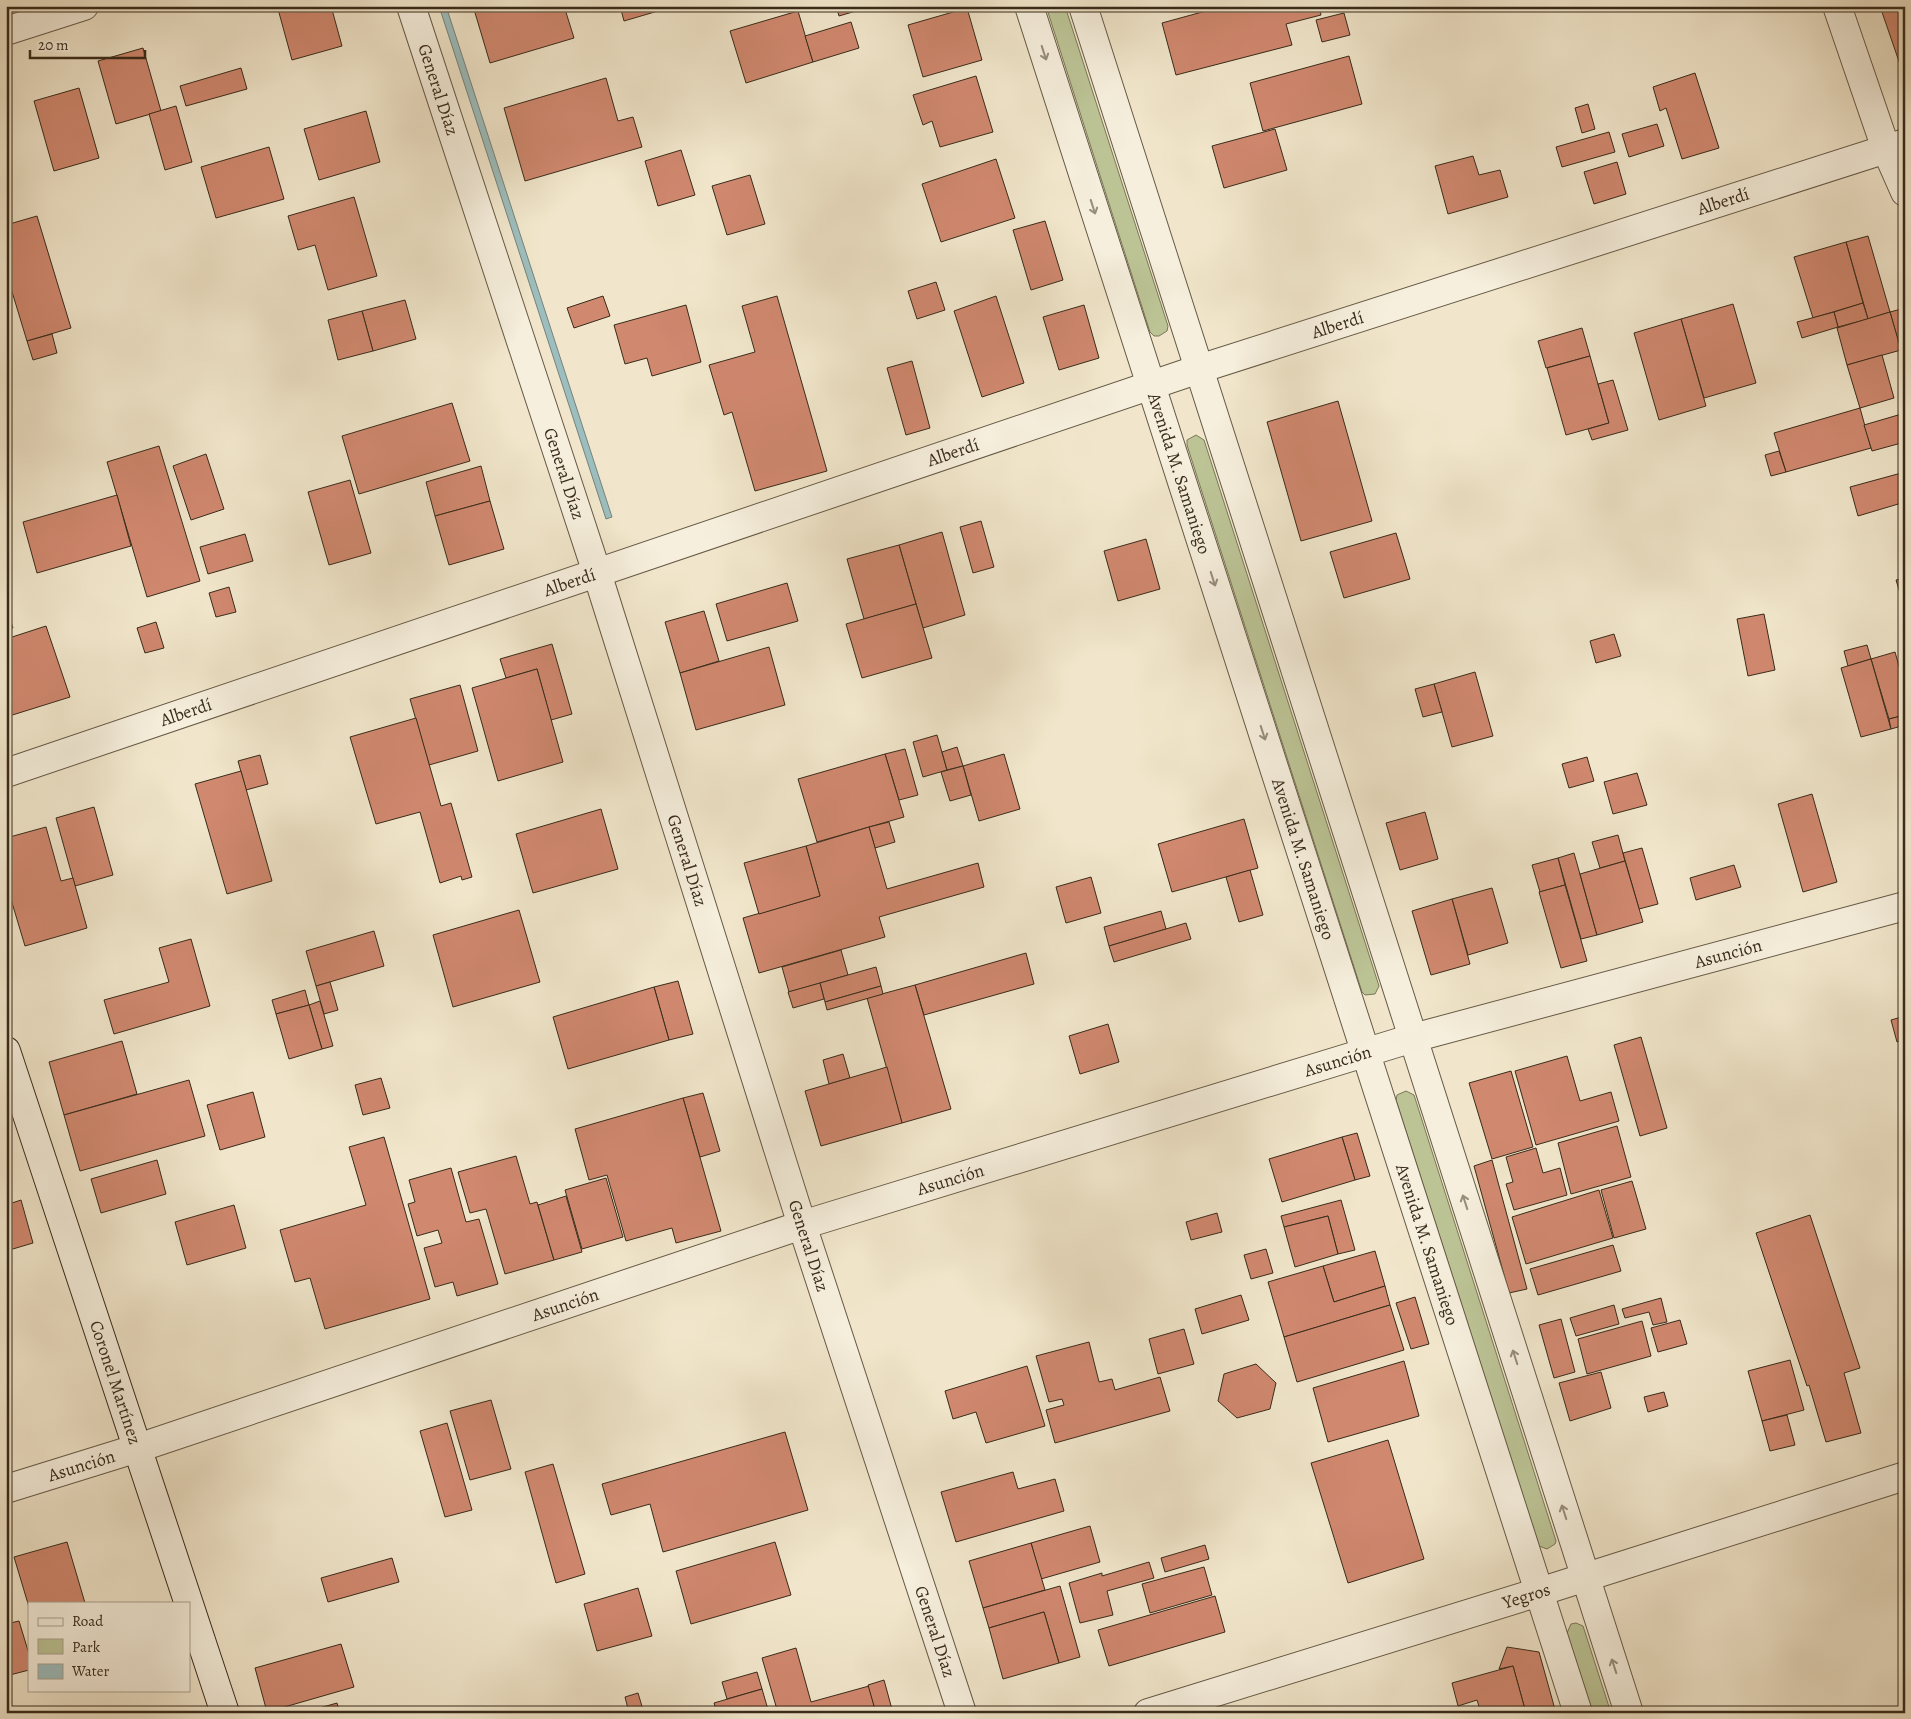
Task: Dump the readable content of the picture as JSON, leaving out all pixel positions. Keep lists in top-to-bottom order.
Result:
{
  "streets": {
    "street": [
      "General Díaz",
      "Alberdí",
      "Avenida M. Samaniego",
      "Asunción",
      "Coronel Martínez",
      "Yegros"
    ]
  },
  "crossings": [
    ["General Díaz", "Alberdí"],
    ["General Díaz", "Asunción"],
    ["Alberdí", "Avenida M. Samaniego"],
    ["Avenida M. Samaniego", "Asunción"],
    ["Avenida M. Samaniego", "Yegros"],
    ["Asunción", "Coronel Martínez"]
  ],
  "legend": ["Road", "Park", "Water"],
  "scale_bar": "20 m"
}
